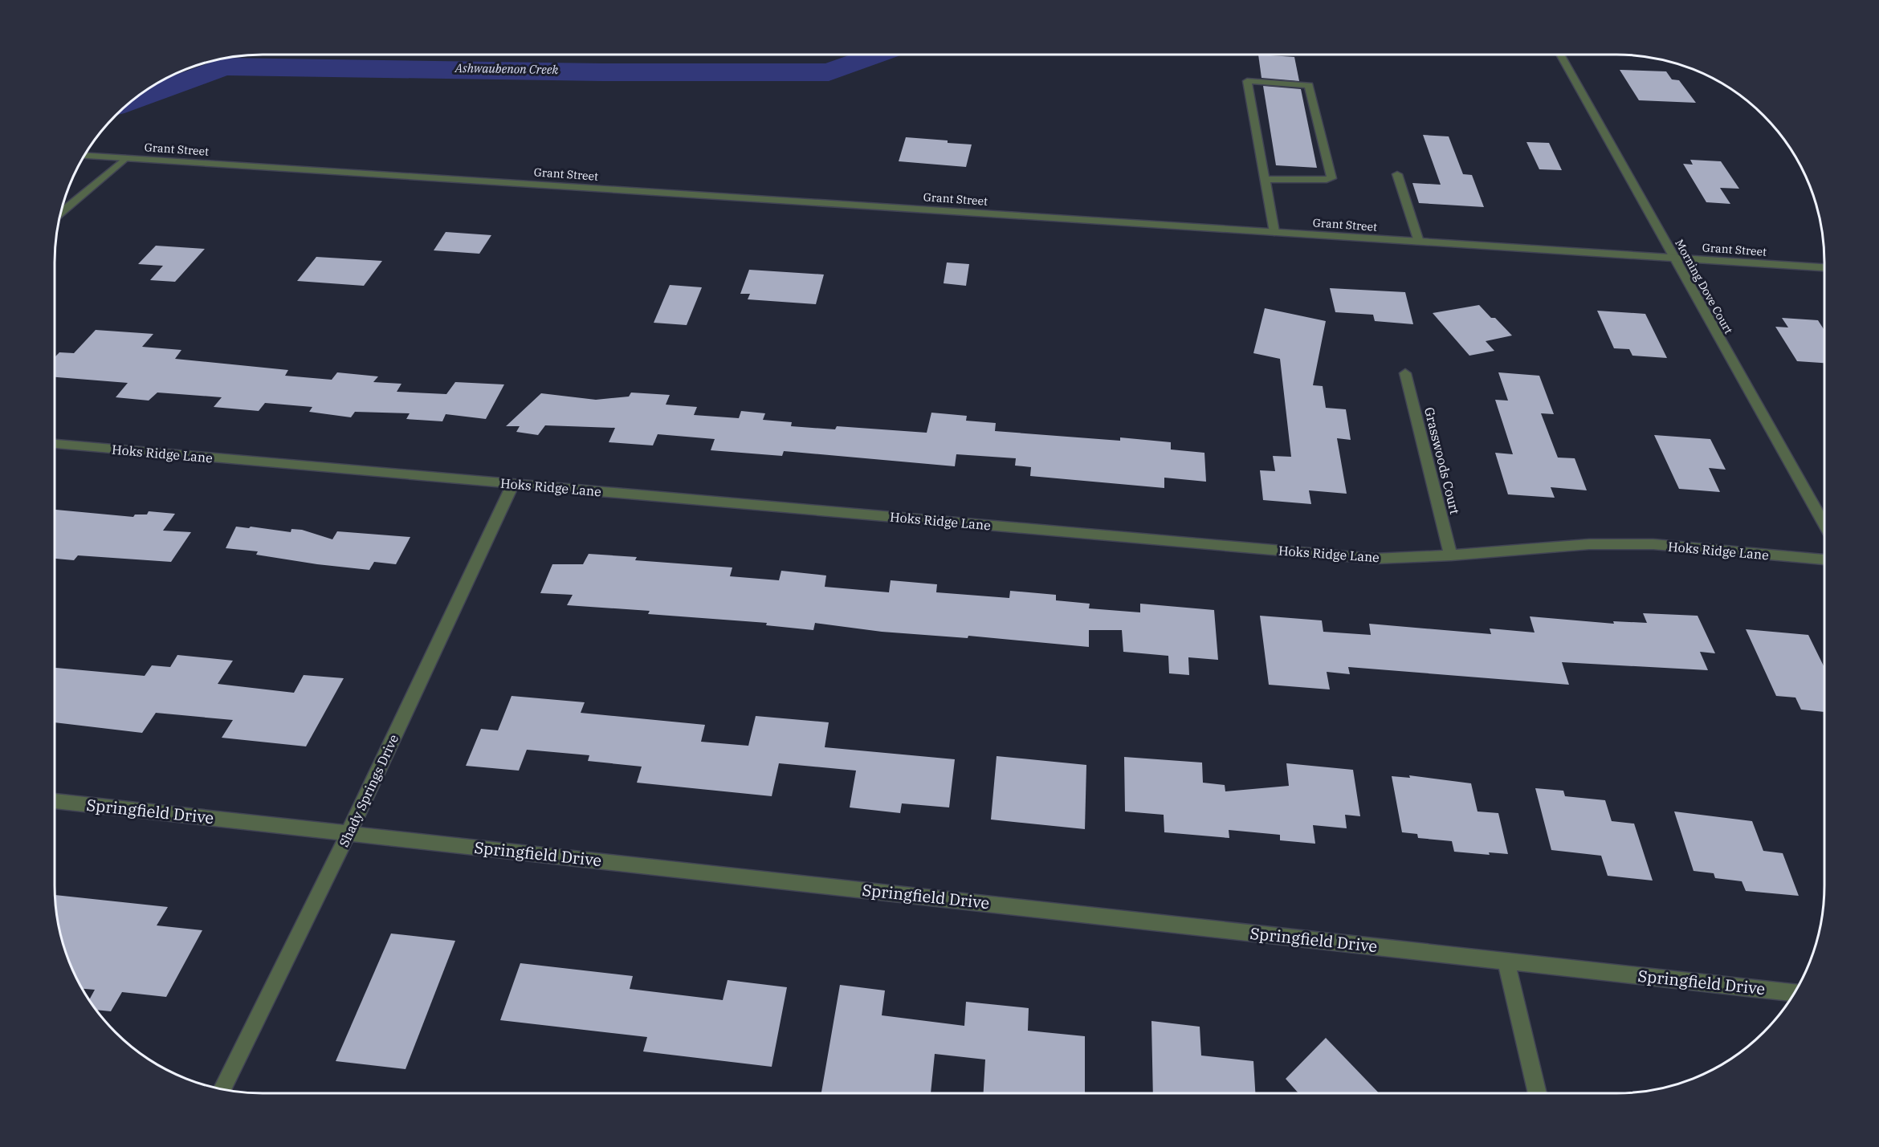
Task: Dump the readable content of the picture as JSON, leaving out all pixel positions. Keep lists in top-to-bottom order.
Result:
{
  "streets": {
    "street": [
      "Grant Street",
      "Morning Dove Court",
      "Hoks Ridge Lane",
      "Grasswoods Court",
      "Shady Springs Drive",
      "Springfield Drive"
    ]
  },
  "crossings": [
    ["Grant Street", "Morning Dove Court"],
    ["Hoks Ridge Lane", "Grasswoods Court"],
    ["Hoks Ridge Lane", "Shady Springs Drive"],
    ["Shady Springs Drive", "Springfield Drive"]
  ],
  "water": ["Ashwaubenon Creek"]
}
